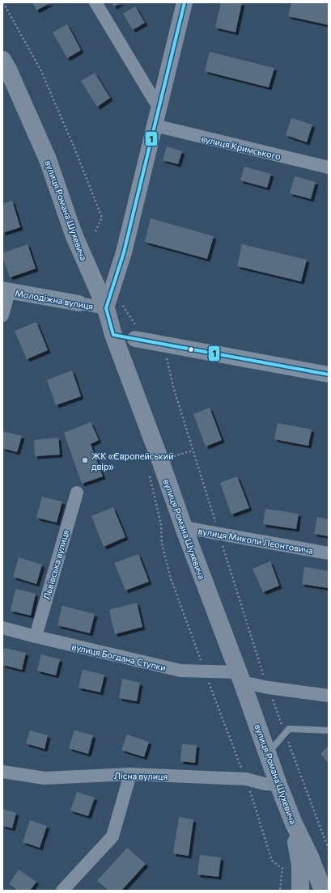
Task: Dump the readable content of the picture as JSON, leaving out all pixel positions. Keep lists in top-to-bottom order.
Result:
{
  "streets": {
    "main road": ["вулиця Романа Шухевича"],
    "street": [
      "вулиця Кримського",
      "Молодіжна вулиця",
      "вулиця Миколи Леонтовича",
      "Львівська вулиця",
      "вулиця Богдана Ступки",
      "Лісна вулиця"
    ]
  },
  "crossings": [
    ["вулиця Романа Шухевича", "Молодіжна вулиця"],
    ["вулиця Романа Шухевича", "вулиця Миколи Леонтовича"],
    ["вулиця Романа Шухевича", "вулиця Богдана Ступки"],
    ["вулиця Романа Шухевича", "Лісна вулиця"],
    ["Львівська вулиця", "вулиця Богдана Ступки"]
  ],
  "places": ["ЖК «Європейський двір»"],
  "lines": ["transit line 1"]
}
